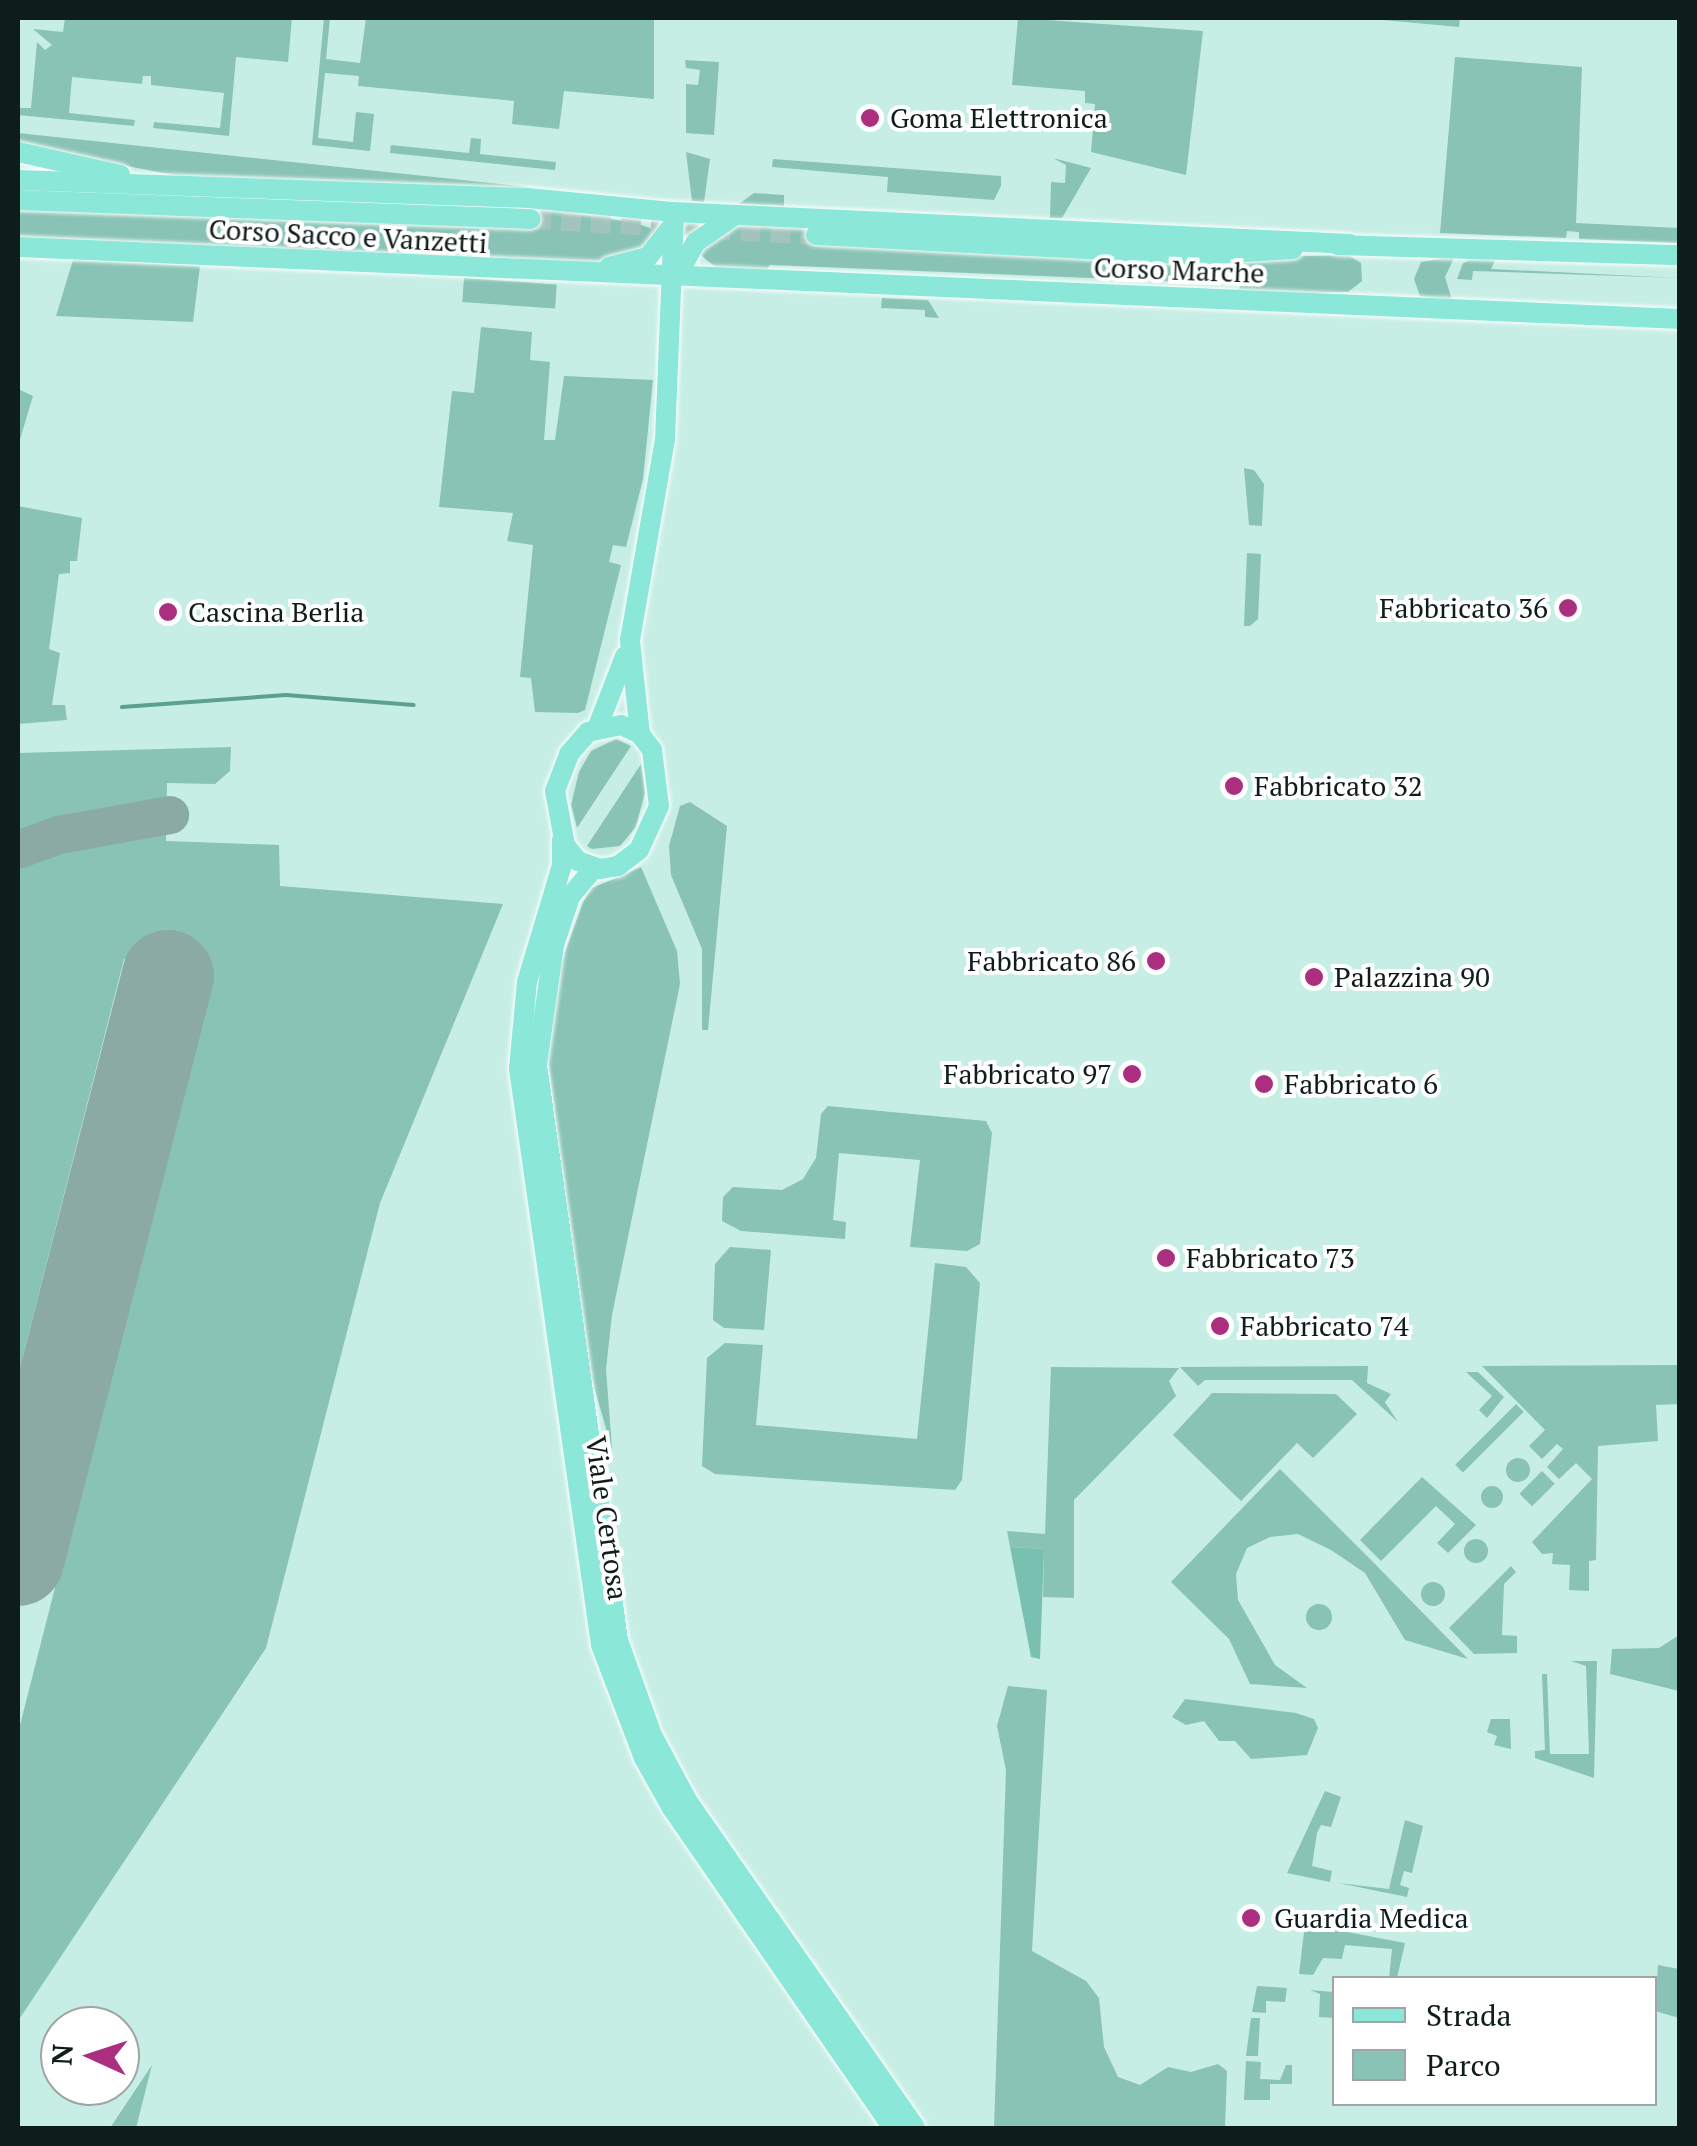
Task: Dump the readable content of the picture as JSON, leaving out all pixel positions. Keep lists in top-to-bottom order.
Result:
{
  "streets": {
    "main road": ["Corso Sacco e Vanzetti", "Corso Marche", "Viale Certosa"]
  },
  "crossings": [
    ["Corso Sacco e Vanzetti", "Corso Marche"]
  ],
  "places": [
    "Goma Elettronica",
    "Fabbricato 36",
    "Cascina Berlia",
    "Fabbricato 32",
    "Fabbricato 86",
    "Palazzina 90",
    "Fabbricato 97",
    "Fabbricato 6",
    "Fabbricato 73",
    "Fabbricato 74",
    "Guardia Medica"
  ],
  "legend": ["Strada", "Parco"],
  "north": "left"
}
